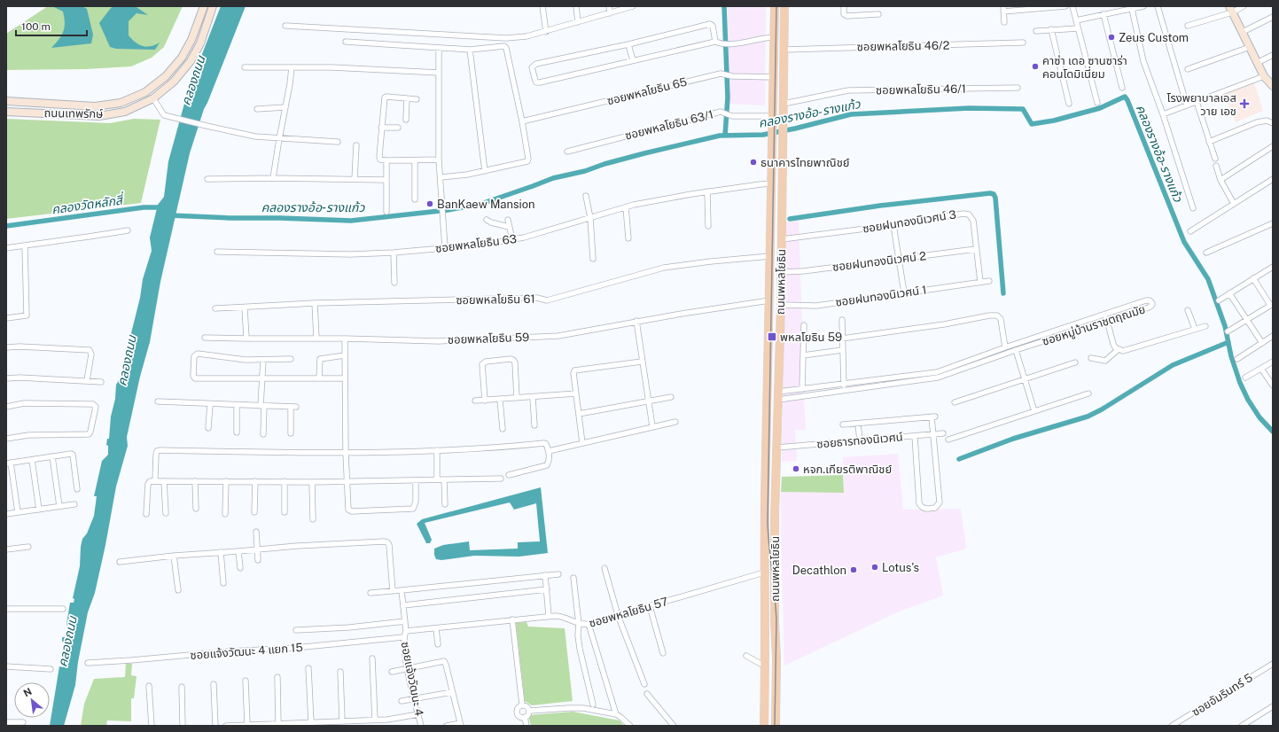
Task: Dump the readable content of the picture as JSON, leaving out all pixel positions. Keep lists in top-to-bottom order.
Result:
{
  "streets": {
    "main road": ["ถนนเทพรักษ์", "ถนนพหลโยธิน"],
    "street": [
      "ซอยพหลโยธิน 46/2",
      "ซอยพหลโยธิน 46/1",
      "ซอยพหลโยธิน 65",
      "ซอยพหลโยธิน 63/1",
      "ซอยฝนทองนิเวศน์ 3",
      "ซอยพหลโยธิน 63",
      "ซอยฝนทองนิเวศน์ 2",
      "ซอยฝนทองนิเวศน์ 1",
      "ซอยพหลโยธิน 61",
      "ซอยหมู่บ้านราชตฤณมัย",
      "ซอยพหลโยธิน 59",
      "ซอยธารทองนิเวศน์",
      "ซอยพหลโยธิน 57",
      "ซอยแจ้งวัฒนะ 4 แยก 15",
      "ซอยแจ้งวัฒนะ 4",
      "ซอยอัมรินทร์ 5"
    ]
  },
  "crossings": [
    ["ซอยพหลโยธิน 46/2", "ถนนพหลโยธิน"],
    ["ซอยพหลโยธิน 46/1", "ถนนพหลโยธิน"],
    ["ซอยพหลโยธิน 65", "ถนนพหลโยธิน"],
    ["ซอยพหลโยธิน 63/1", "ถนนพหลโยธิน"],
    ["ซอยฝนทองนิเวศน์ 3", "ซอยฝนทองนิเวศน์ 2"],
    ["ซอยฝนทองนิเวศน์ 3", "ถนนพหลโยธิน"],
    ["ซอยฝนทองนิเวศน์ 3", "ซอยฝนทองนิเวศน์ 1"],
    ["ซอยพหลโยธิน 63", "ถนนพหลโยธิน"],
    ["ซอยฝนทองนิเวศน์ 2", "ถนนพหลโยธิน"],
    ["ถนนพหลโยธิน", "ซอยฝนทองนิเวศน์ 1"],
    ["ถนนพหลโยธิน", "ซอยพหลโยธิน 61"],
    ["ถนนพหลโยธิน", "ซอยหมู่บ้านราชตฤณมัย"],
    ["ถนนพหลโยธิน", "ซอยพหลโยธิน 59"],
    ["ถนนพหลโยธิน", "ซอยธารทองนิเวศน์"],
    ["ถนนพหลโยธิน", "ซอยพหลโยธิน 57"],
    ["ซอยพหลโยธิน 57", "ซอยแจ้งวัฒนะ 4"],
    ["ซอยแจ้งวัฒนะ 4 แยก 15", "ซอยแจ้งวัฒนะ 4"]
  ],
  "water": ["คลองถนน", "คลองรางอ้อ-รางแก้ว", "คลองวัดหลักสี่"],
  "places": {
    "other": [
      "Zeus Custom",
      "คาซ่า เดอ ซานซาร่า คอนโดมิเนี่ยม",
      "ธนาคารไทยพาณิชย์",
      "BanKaew Mansion",
      "หจก.เกียรติพาณิชย์",
      "Lotus's",
      "Decathlon"
    ],
    "health": ["โรงพยาบาลเอส วาย เอช"],
    "transit": ["พหลโยธิน 59"]
  },
  "scale_bar": "100 m",
  "north": "top left"
}
